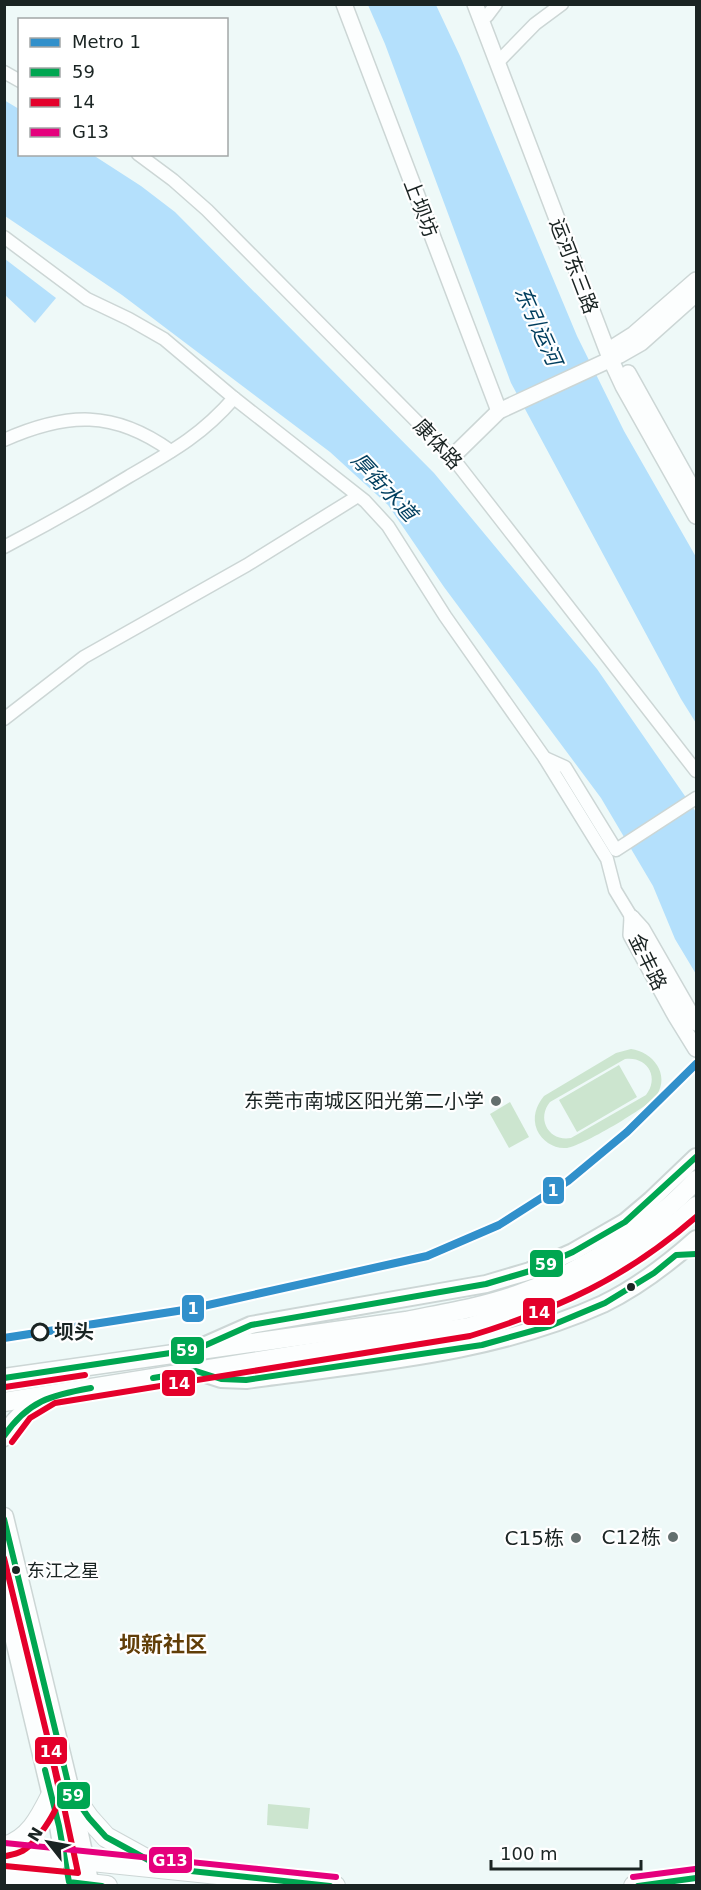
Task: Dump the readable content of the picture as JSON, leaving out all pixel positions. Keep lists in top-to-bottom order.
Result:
{
  "streets": {
    "street": [
      "上坝坊",
      "运河东三路",
      "康体路",
      "金丰路"
    ]
  },
  "districts": ["坝新社区"],
  "water": ["东引运河", "厚街水道"],
  "places": [
    "东莞市南城区阳光第二小学",
    "坝头",
    "C12栋",
    "C15栋",
    "东江之星"
  ],
  "lines": [
    "metro line 1",
    "transit line 59",
    "transit line 14",
    "transit line G13"
  ],
  "legend": [
    "Metro 1",
    "59",
    "14",
    "G13"
  ],
  "scale_bar": "100 m",
  "north": "top left"
}
